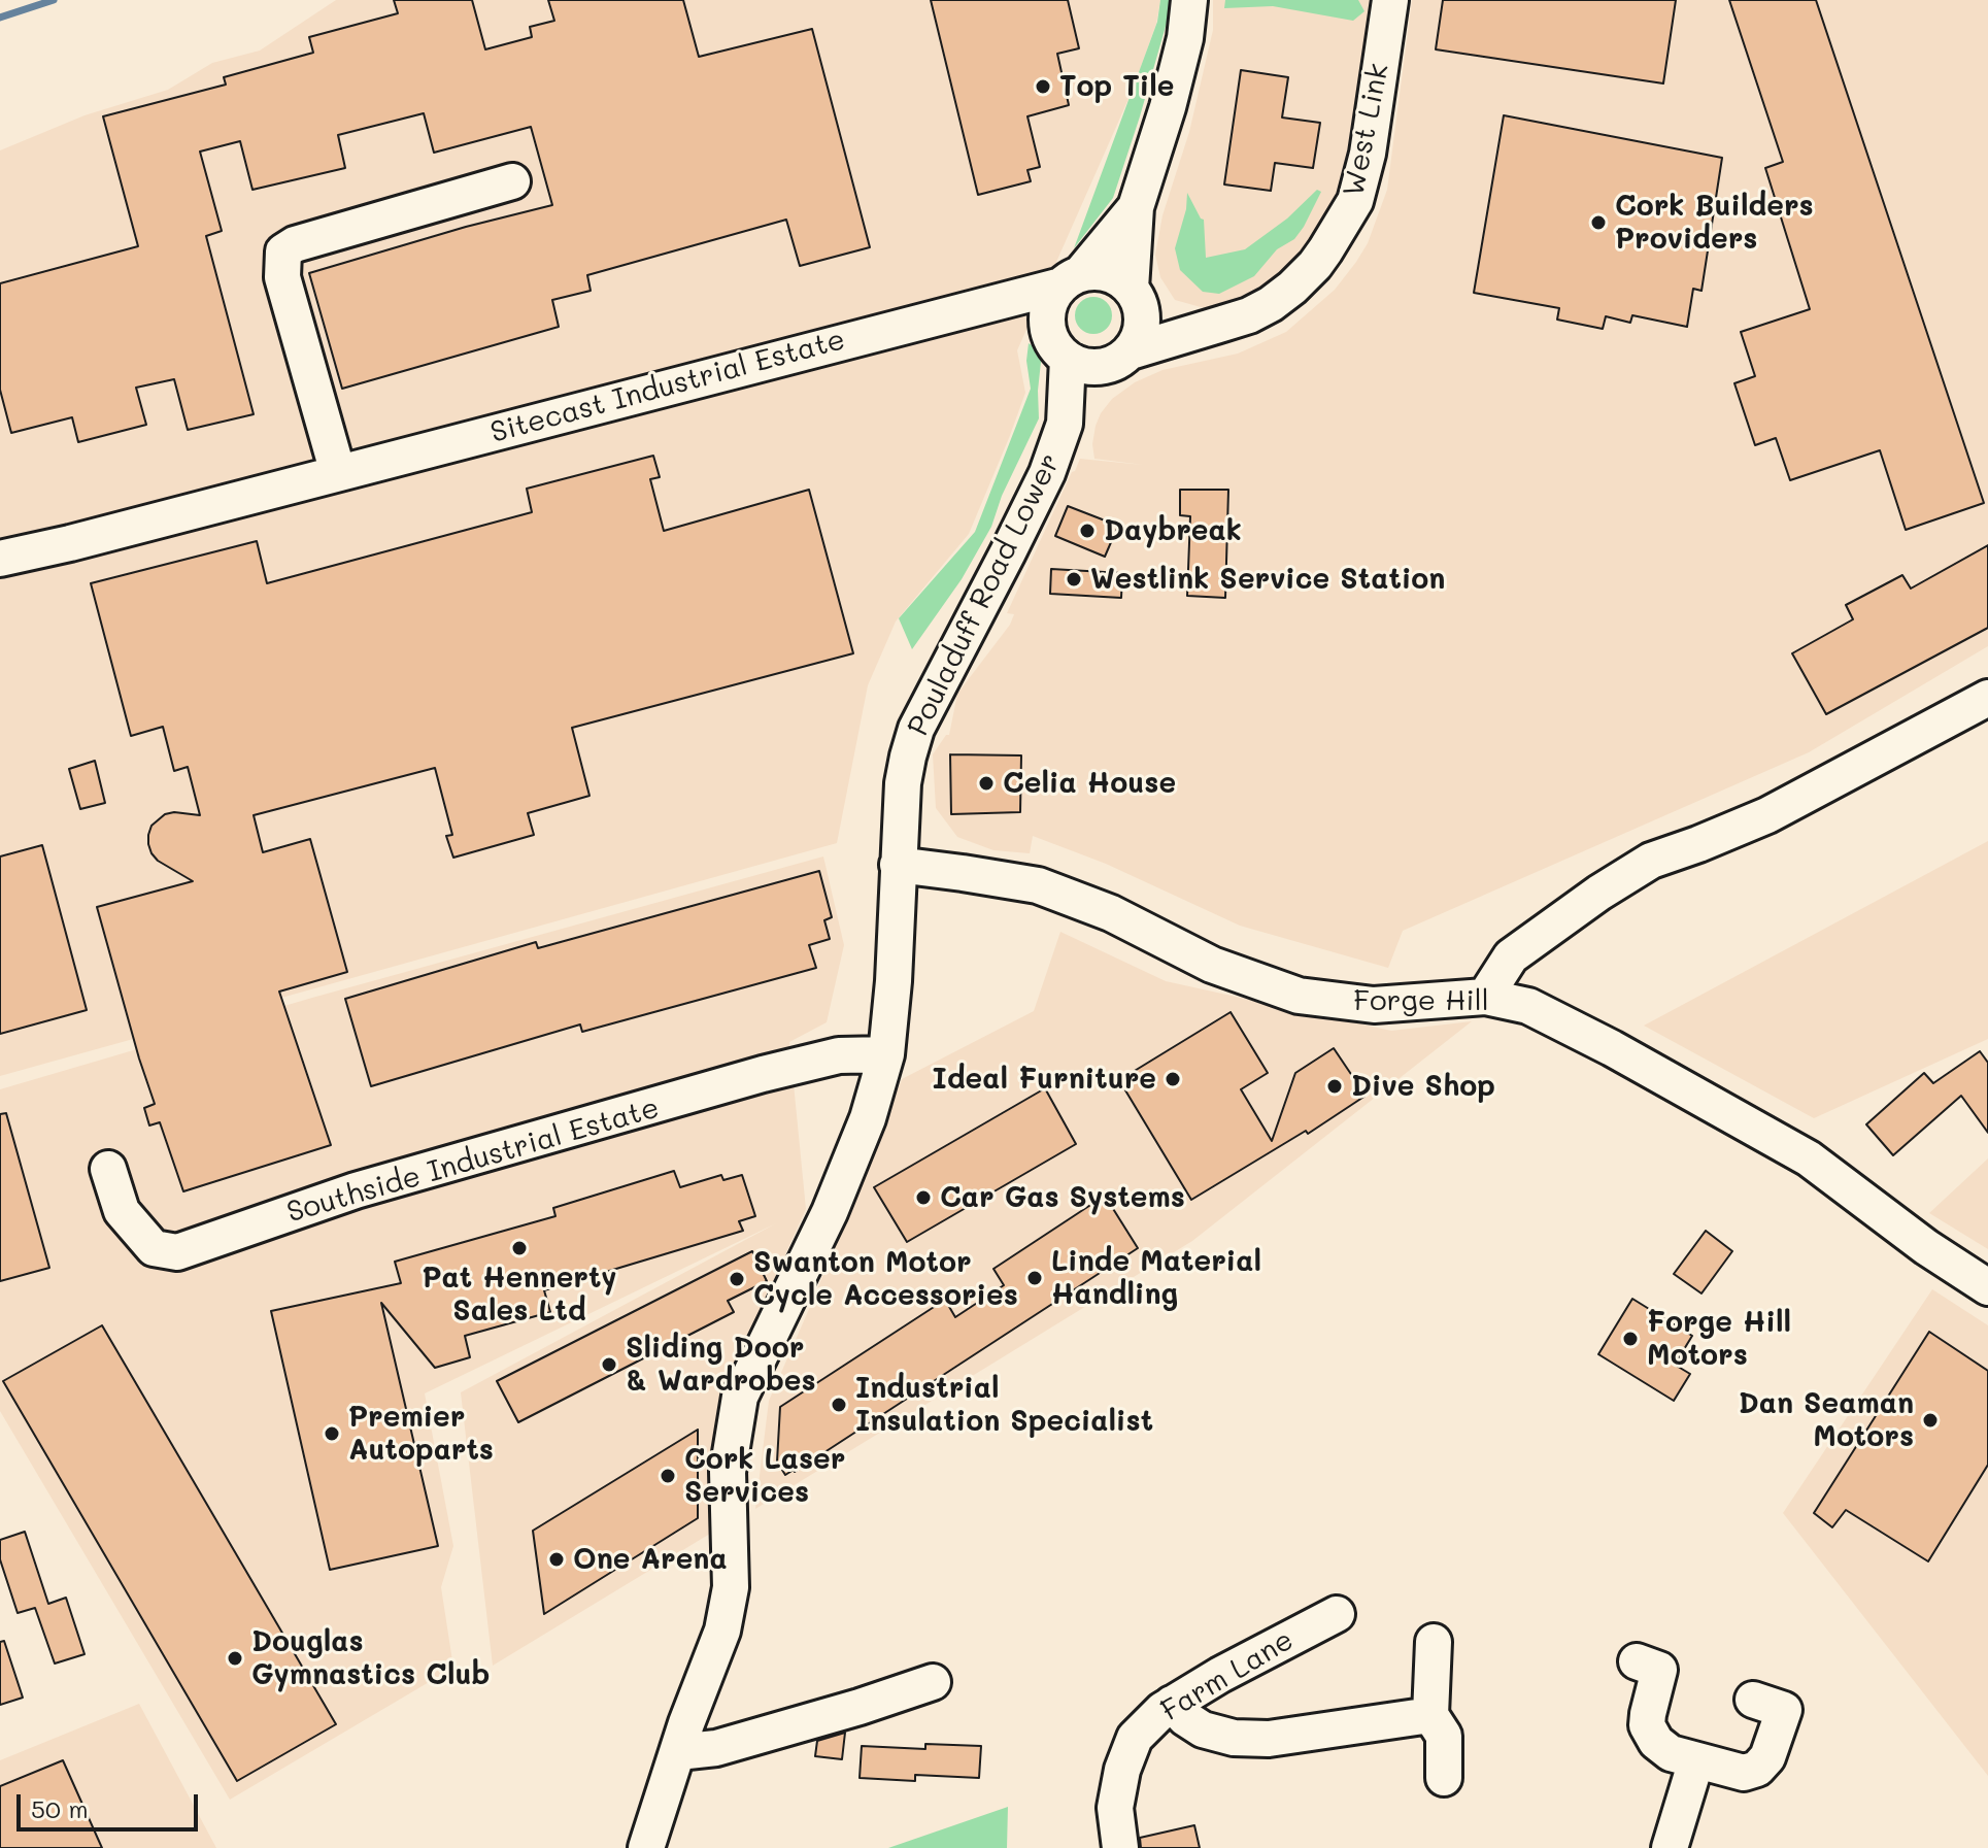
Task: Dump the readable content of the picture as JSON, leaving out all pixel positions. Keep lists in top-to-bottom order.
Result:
{
  "streets": {
    "street": [
      "West Link",
      "Sitecast Industrial Estate",
      "Pouladuff Road Lower",
      "Forge Hill",
      "Southside Industrial Estate",
      "Farm Lane"
    ]
  },
  "crossings": [
    ["West Link", "Sitecast Industrial Estate"],
    ["West Link", "Pouladuff Road Lower"],
    ["Sitecast Industrial Estate", "Pouladuff Road Lower"],
    ["Pouladuff Road Lower", "Forge Hill"],
    ["Pouladuff Road Lower", "Southside Industrial Estate"]
  ],
  "places": [
    "Top Tile",
    "Cork Builders Providers",
    "Daybreak",
    "Westlink Service Station",
    "Celia House",
    "Ideal Furniture",
    "Dive Shop",
    "Car Gas Systems",
    "Pat Hennerty Sales Ltd",
    "Linde Material Handling",
    "Swanton Motor Cycle Accessories",
    "Forge Hill Motors",
    "Sliding Door & Wardrobes",
    "Industrial Insulation Specialist",
    "Dan Seaman Motors",
    "Premier Autoparts",
    "Cork Laser Services",
    "One Arena",
    "Douglas Gymnastics Club"
  ],
  "scale_bar": "50 m"
}
